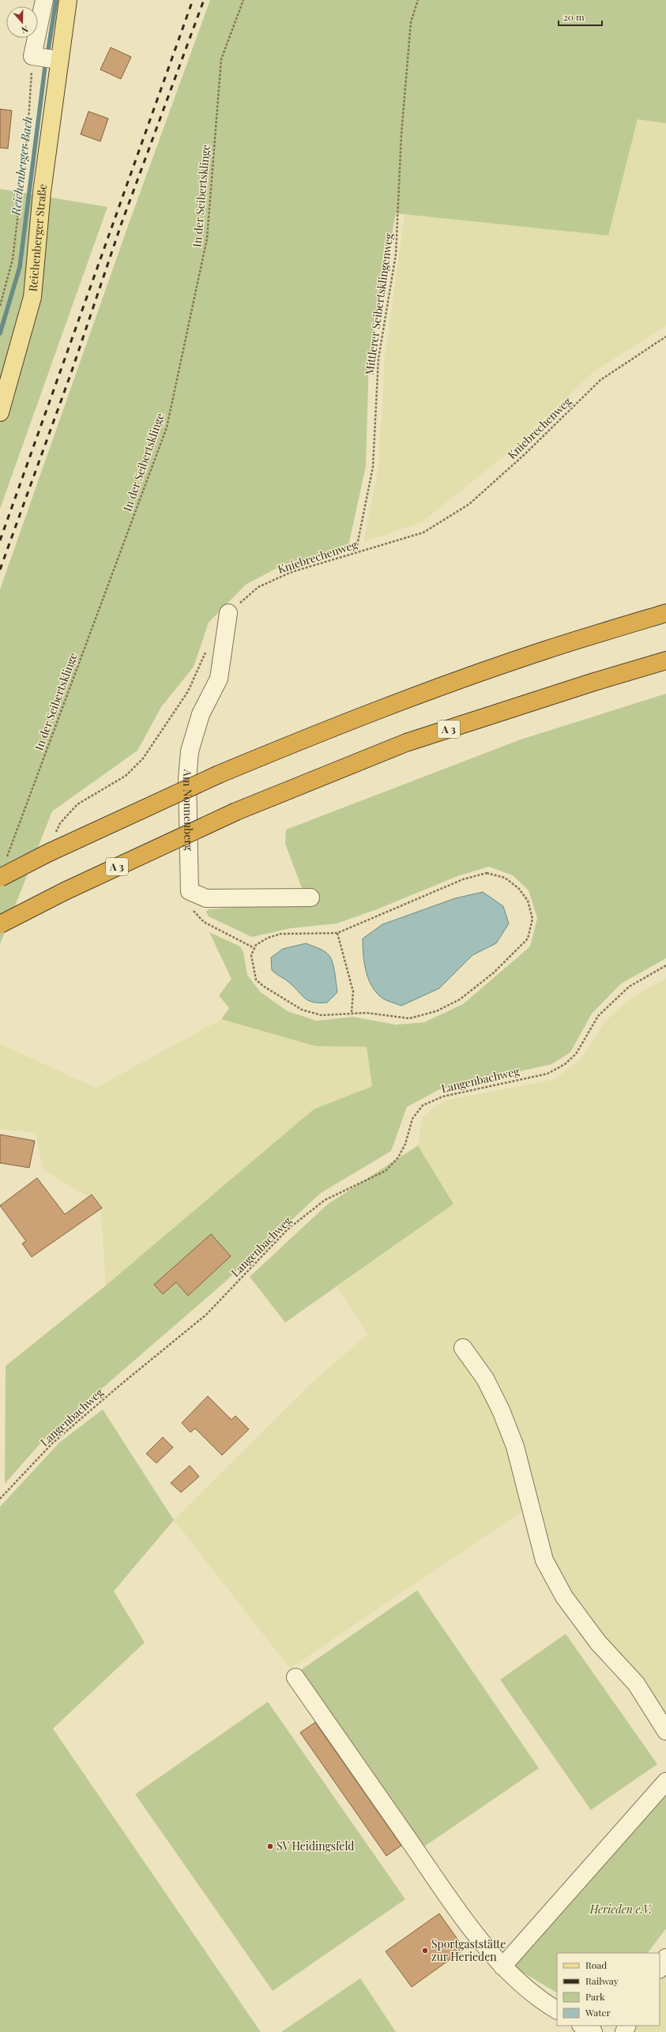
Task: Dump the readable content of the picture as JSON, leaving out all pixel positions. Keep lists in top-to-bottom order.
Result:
{
  "streets": {
    "highway": ["A 3"],
    "main road": ["Reichenberger Straße"],
    "street": ["Am Nonnenberg"],
    "path": [
      "In der Seibertsklinge",
      "Mittlerer Seibertsklingenweg",
      "Kniebrechenweg",
      "Langenbachweg"
    ]
  },
  "crossings": [
    ["Mittlerer Seibertsklingenweg", "Kniebrechenweg"],
    ["Kniebrechenweg", "Am Nonnenberg"]
  ],
  "water": ["Reichenberger Bach"],
  "parks": ["Herieden e.V."],
  "places": ["SV Heidingsfeld", "Sportgaststätte zur Herieden"],
  "legend": [
    "Road",
    "Railway",
    "Park",
    "Water"
  ],
  "scale_bar": "20 m",
  "north": "bottom"
}
